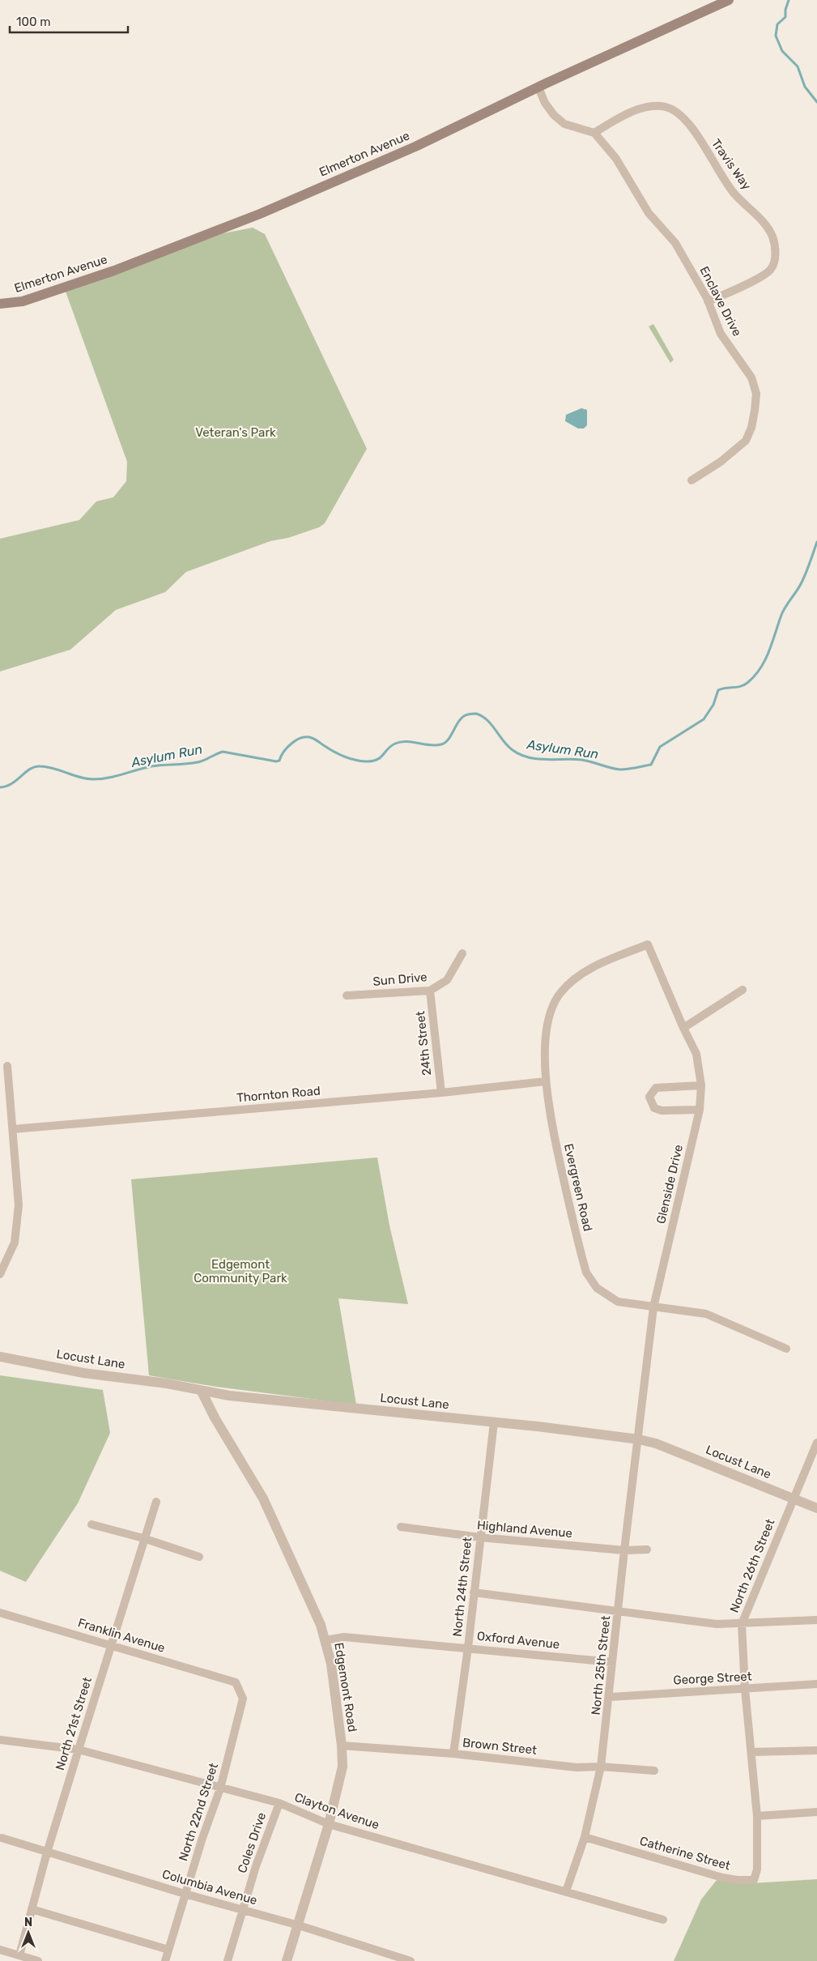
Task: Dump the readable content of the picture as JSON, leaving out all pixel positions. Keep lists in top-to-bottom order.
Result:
{
  "streets": {
    "main road": ["Elmerton Avenue"],
    "street": [
      "Travis Way",
      "Enclave Drive",
      "Sun Drive",
      "24th Street",
      "Thornton Road",
      "Glenside Drive",
      "Evergreen Road",
      "Locust Lane",
      "Highland Avenue",
      "North 26th Street",
      "North 24th Street",
      "Franklin Avenue",
      "Oxford Avenue",
      "North 25th Street",
      "George Street",
      "Edgemont Road",
      "North 21st Street",
      "Brown Street",
      "Clayton Avenue",
      "North 22nd Street",
      "Coles Drive",
      "Catherine Street",
      "Columbia Avenue"
    ]
  },
  "crossings": [
    ["Travis Way", "Enclave Drive"],
    ["Sun Drive", "24th Street"],
    ["24th Street", "Thornton Road"],
    ["Thornton Road", "Evergreen Road"],
    ["Glenside Drive", "Evergreen Road"],
    ["Glenside Drive", "Locust Lane"],
    ["Glenside Drive", "North 25th Street"],
    ["Locust Lane", "North 26th Street"],
    ["Locust Lane", "North 24th Street"],
    ["Locust Lane", "North 25th Street"],
    ["Locust Lane", "Edgemont Road"],
    ["Highland Avenue", "North 24th Street"],
    ["Highland Avenue", "North 25th Street"],
    ["North 26th Street", "George Street"],
    ["North 26th Street", "Catherine Street"],
    ["North 24th Street", "Oxford Avenue"],
    ["North 24th Street", "Brown Street"],
    ["Franklin Avenue", "North 21st Street"],
    ["Franklin Avenue", "North 22nd Street"],
    ["Oxford Avenue", "North 25th Street"],
    ["Oxford Avenue", "Edgemont Road"],
    ["North 25th Street", "George Street"],
    ["North 25th Street", "Brown Street"],
    ["North 25th Street", "Clayton Avenue"],
    ["North 25th Street", "Catherine Street"],
    ["Edgemont Road", "Brown Street"],
    ["Edgemont Road", "Clayton Avenue"],
    ["Edgemont Road", "Columbia Avenue"],
    ["North 21st Street", "Clayton Avenue"],
    ["North 21st Street", "Columbia Avenue"],
    ["Clayton Avenue", "North 22nd Street"],
    ["Clayton Avenue", "Coles Drive"],
    ["North 22nd Street", "Columbia Avenue"],
    ["Coles Drive", "Columbia Avenue"]
  ],
  "water": ["Asylum Run"],
  "parks": ["Veteran's Park", "Edgemont Community Park"],
  "scale_bar": "100 m",
  "north": "top"
}
